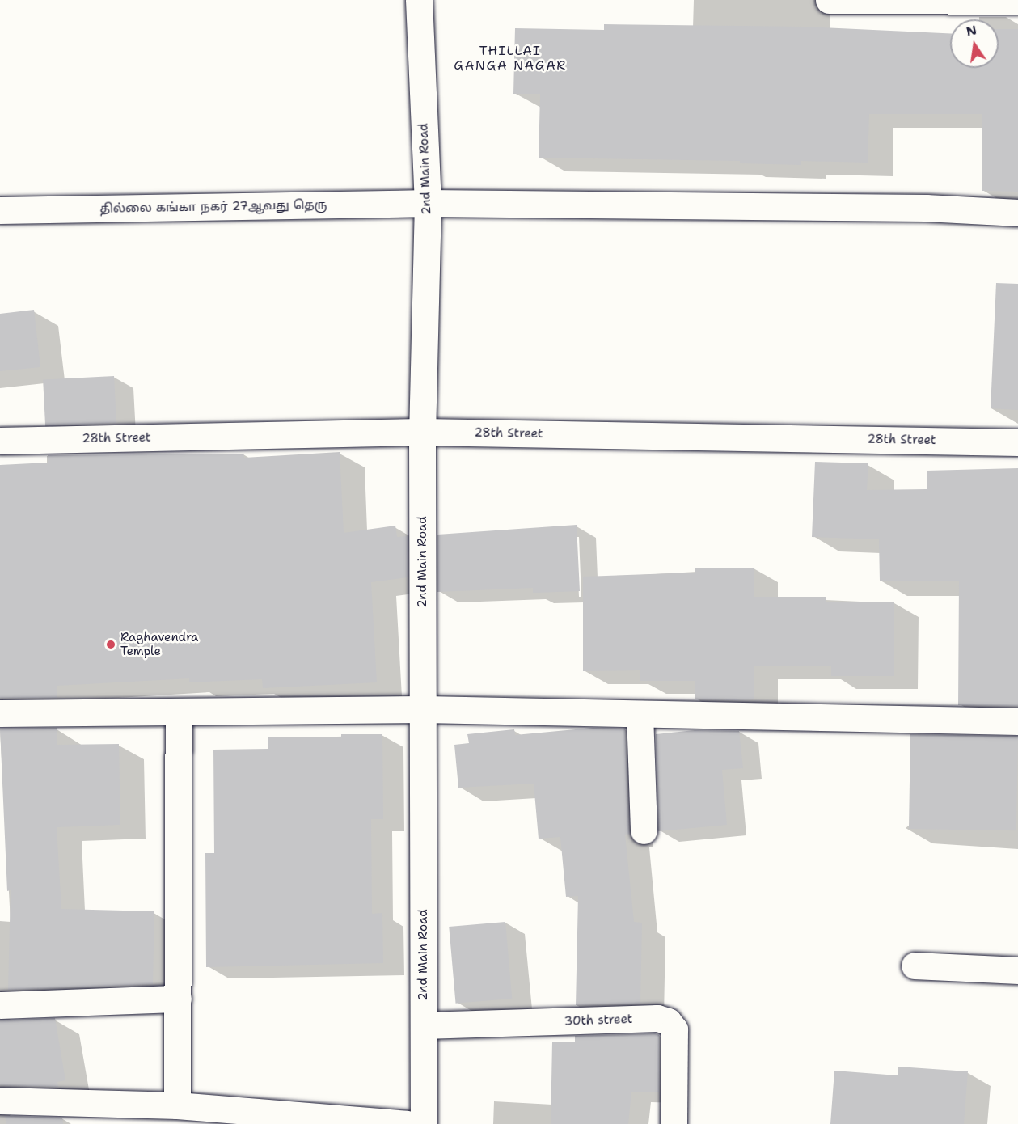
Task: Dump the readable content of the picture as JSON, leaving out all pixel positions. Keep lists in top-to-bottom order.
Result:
{
  "streets": {
    "street": [
      "2nd Main Road",
      "தில்லை கங்கா நகர் 27ஆவது தெரு",
      "28th Street",
      "30th street"
    ]
  },
  "crossings": [
    ["2nd Main Road", "தில்லை கங்கா நகர் 27ஆவது தெரு"],
    ["2nd Main Road", "28th Street"],
    ["2nd Main Road", "30th street"]
  ],
  "districts": ["THILLAI GANGA NAGAR"],
  "places": ["Raghavendra Temple"],
  "north": "top"
}
